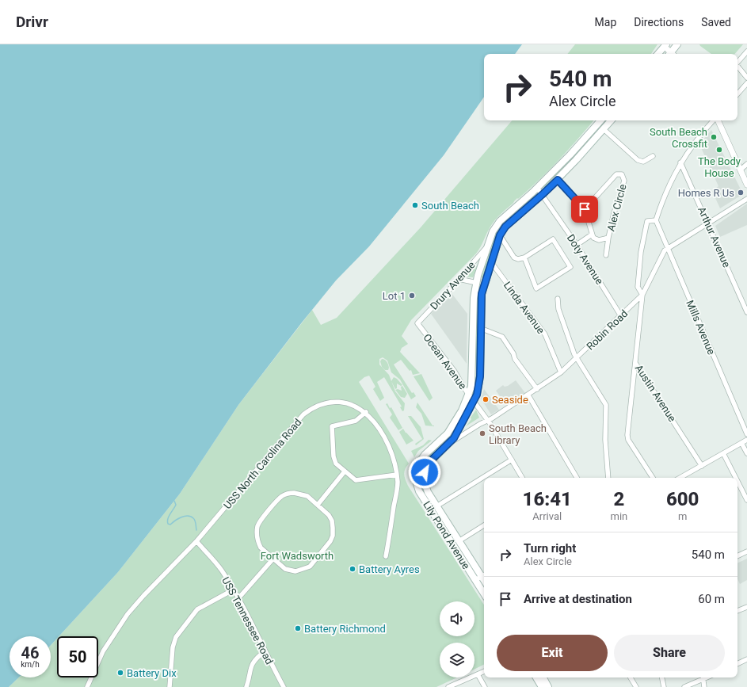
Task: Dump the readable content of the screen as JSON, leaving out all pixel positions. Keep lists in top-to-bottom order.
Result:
{
  "streets": {
    "main road": ["Lily Pond Avenue"],
    "street": [
      "Alex Circle",
      "Arthur Avenue",
      "Doty Avenue",
      "Drury Avenue",
      "Linda Avenue",
      "Mills Avenue",
      "Robin Road",
      "Ocean Avenue",
      "Austin Avenue",
      "USS North Carolina Road",
      "USS Tennessee Road"
    ]
  },
  "crossings": [
    ["Alex Circle", "Doty Avenue"],
    ["Arthur Avenue", "Robin Road"],
    ["Doty Avenue", "Robin Road"],
    ["Drury Avenue", "Ocean Avenue"],
    ["Linda Avenue", "Robin Road"],
    ["Mills Avenue", "Robin Road"],
    ["Robin Road", "Ocean Avenue"],
    ["Robin Road", "Austin Avenue"],
    ["Robin Road", "Lily Pond Avenue"],
    ["Ocean Avenue", "Lily Pond Avenue"],
    ["USS North Carolina Road", "USS Tennessee Road"]
  ],
  "parks": ["Fort Wadsworth"],
  "places": [
    "South Beach Crossfit",
    "The Body House",
    "Homes R Us",
    "South Beach",
    "Lot 1",
    "Seaside",
    "South Beach Library",
    "Battery Ayres",
    "Battery Richmond",
    "Battery Dix"
  ],
  "page": {
    "header": "Drivr",
    "nav": ["Map", "Directions", "Saved"],
    "turn": ["540 m", "Alex Circle"],
    "eta": [
      "16:41",
      "Arrival",
      "2",
      "min",
      "600",
      "m"
    ],
    "list": [
      {
        "name": "Turn right",
        "note": "Alex Circle",
        "value": "540 m"
      },
      {
        "name": "Arrive at destination",
        "value": "60 m"
      }
    ],
    "buttons": ["Exit", "Share"],
    "speed": "46 km/h",
    "limit": "50"
  }
}
